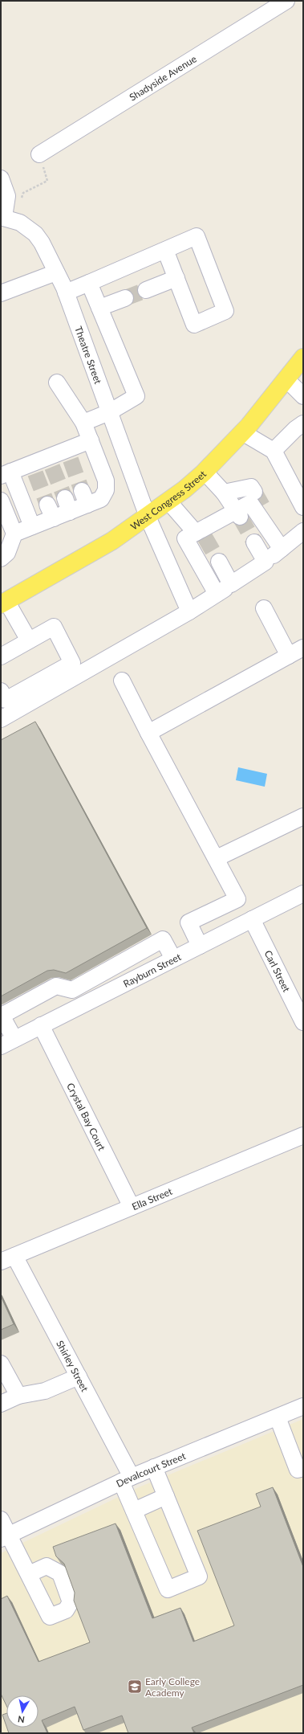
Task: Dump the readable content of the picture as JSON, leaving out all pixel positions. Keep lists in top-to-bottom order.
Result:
{
  "streets": {
    "main road": ["West Congress Street"],
    "street": [
      "Shadyside Avenue",
      "Theatre Street",
      "Rayburn Street",
      "Carl Street",
      "Crystal Bay Court",
      "Ella Street",
      "Shirley Street",
      "Devalcourt Street"
    ]
  },
  "crossings": [
    ["Theatre Street", "West Congress Street"],
    ["Rayburn Street", "Carl Street"],
    ["Rayburn Street", "Crystal Bay Court"],
    ["Crystal Bay Court", "Ella Street"],
    ["Ella Street", "Shirley Street"],
    ["Shirley Street", "Devalcourt Street"]
  ],
  "places": {
    "school or university": ["Early College Academy"]
  },
  "north": "bottom"
}
